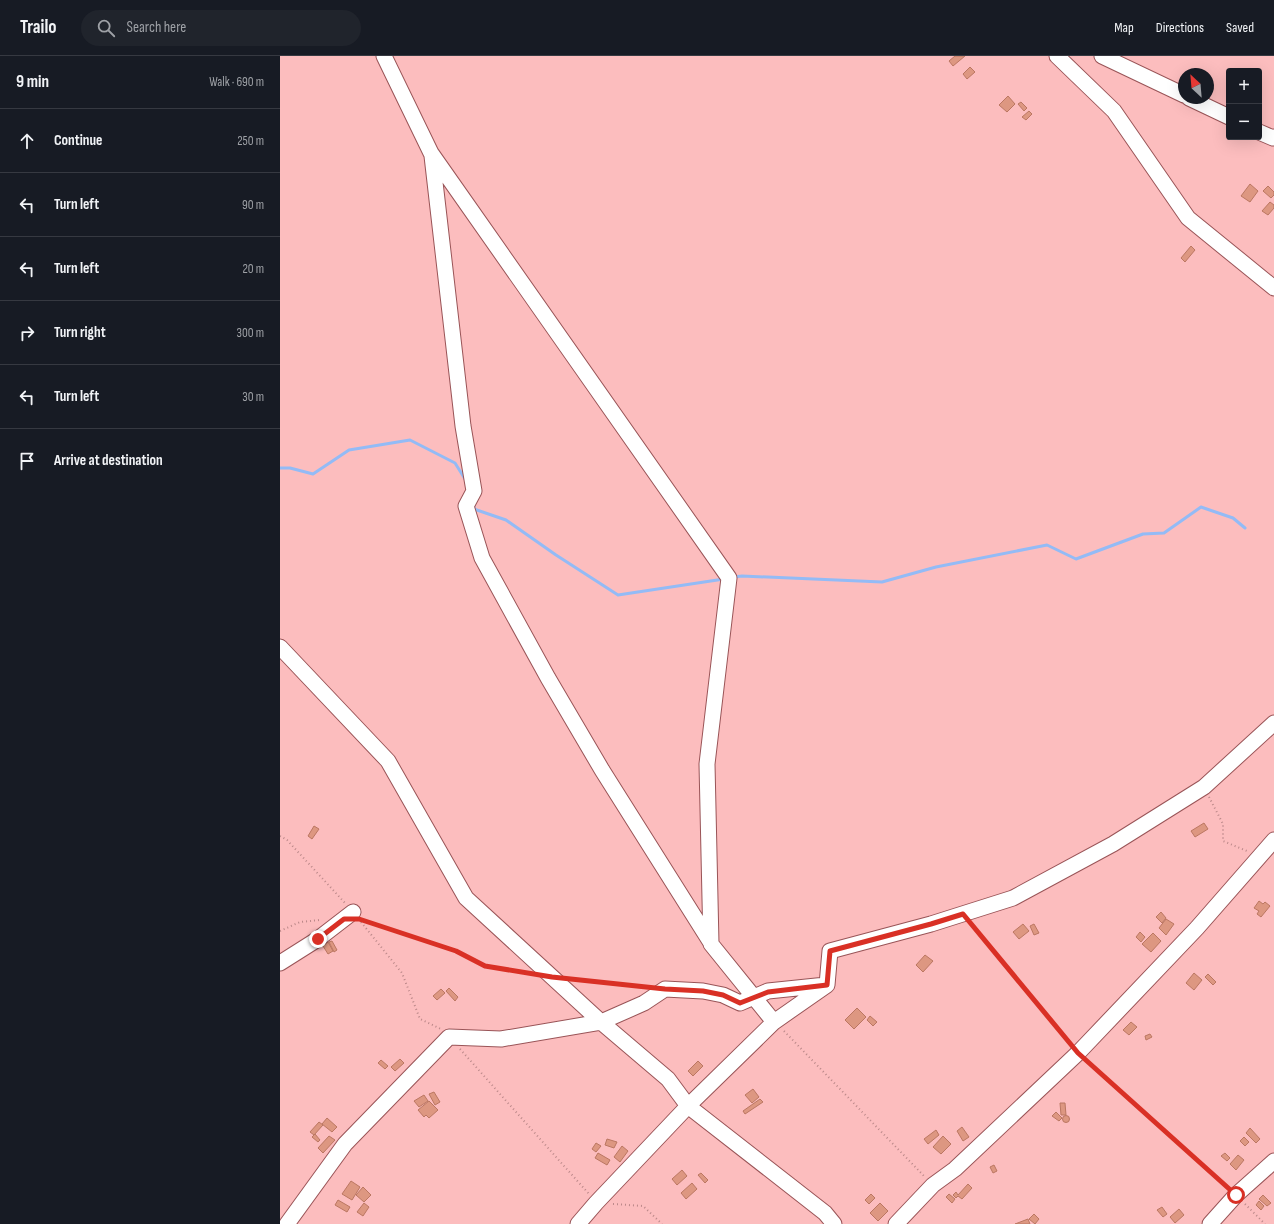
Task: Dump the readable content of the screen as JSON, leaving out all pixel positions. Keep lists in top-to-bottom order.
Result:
{
  "north": "top left",
  "page": {
    "header": "Trailo",
    "search": "Search here",
    "nav": ["Map", "Directions", "Saved"],
    "heading": ["9 min", "Walk · 690 m"],
    "map_buttons": ["+", "−"],
    "list": [
      ["Continue", "250 m"],
      ["Turn left", "90 m"],
      ["Turn left", "20 m"],
      ["Turn right", "300 m"],
      ["Turn left", "30 m"],
      "Arrive at destination"
    ]
  }
}
